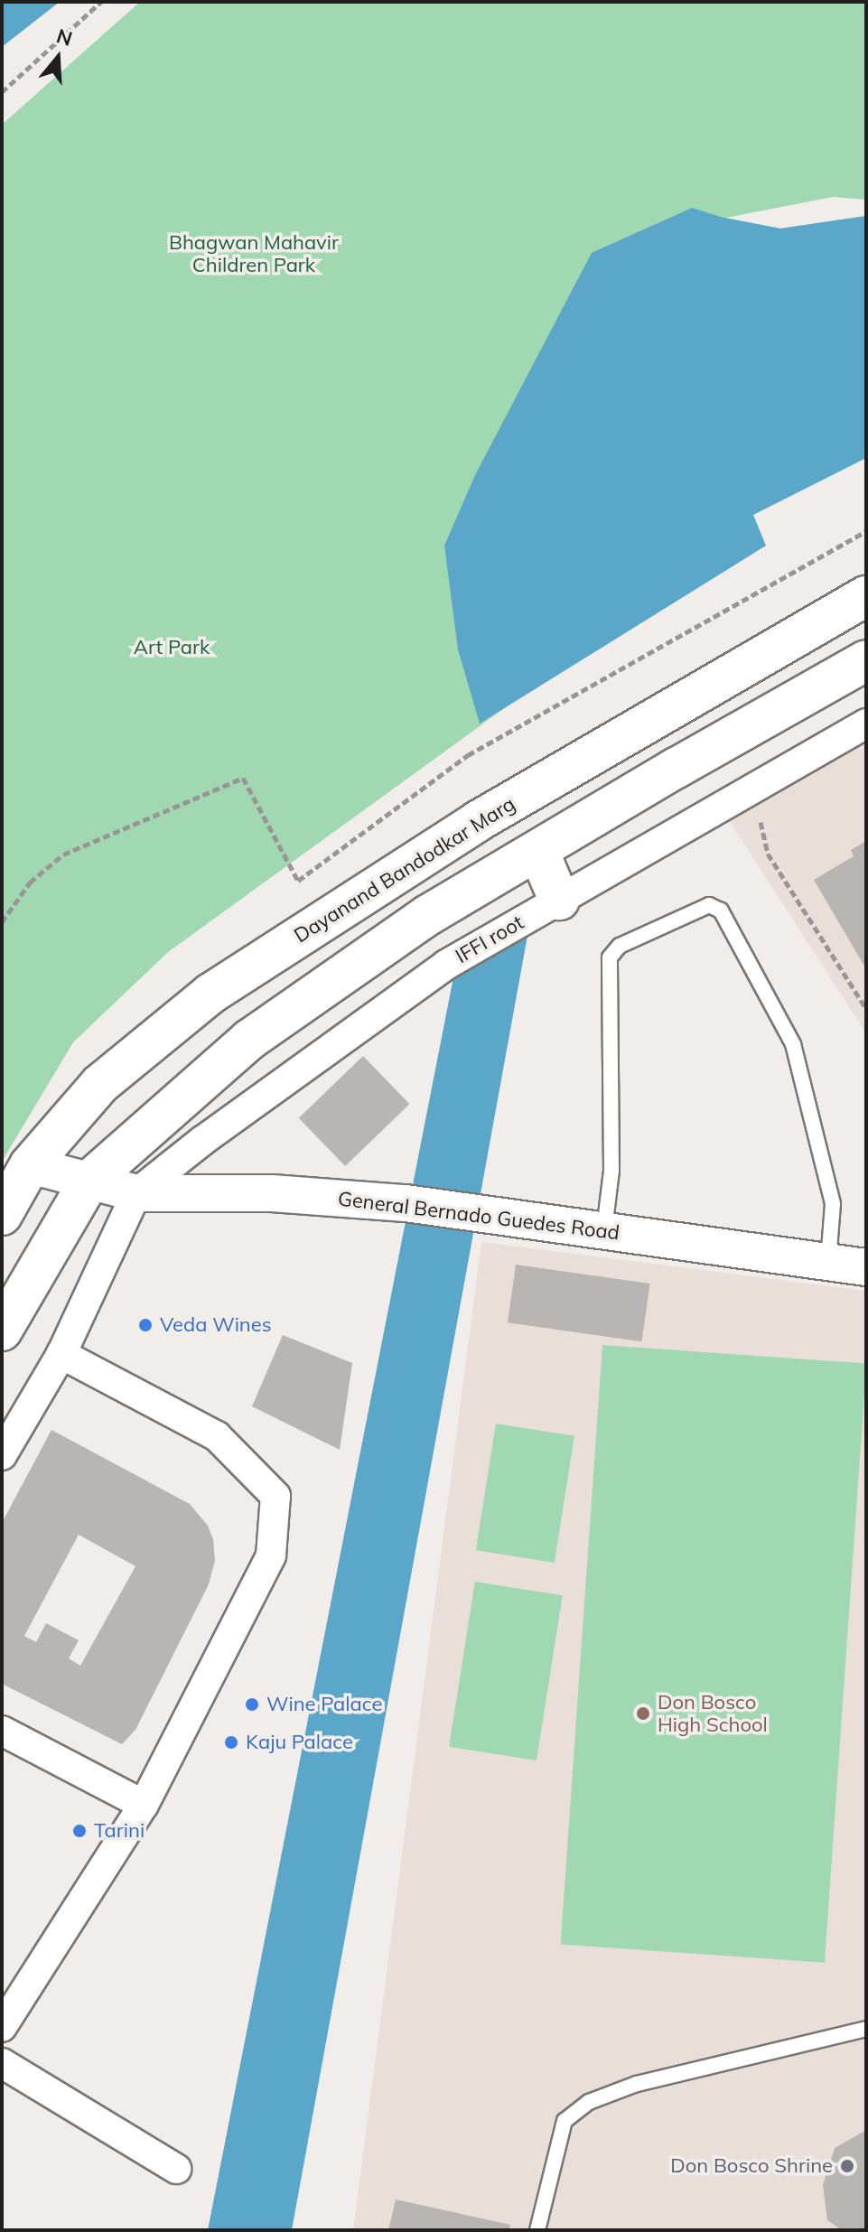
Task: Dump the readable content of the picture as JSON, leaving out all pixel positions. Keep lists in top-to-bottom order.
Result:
{
  "streets": {
    "main road": ["Dayanand Bandodkar Marg"],
    "street": ["IFFI root", "General Bernado Guedes Road"]
  },
  "crossings": [
    ["Dayanand Bandodkar Marg", "General Bernado Guedes Road"],
    ["IFFI root", "General Bernado Guedes Road"]
  ],
  "parks": ["Bhagwan Mahavir Children Park", "Art Park"],
  "places": [
    "Veda Wines",
    "Wine Palace",
    "Don Bosco High School",
    "Kaju Palace",
    "Tarini",
    "Don Bosco Shrine"
  ],
  "north": "top"
}
